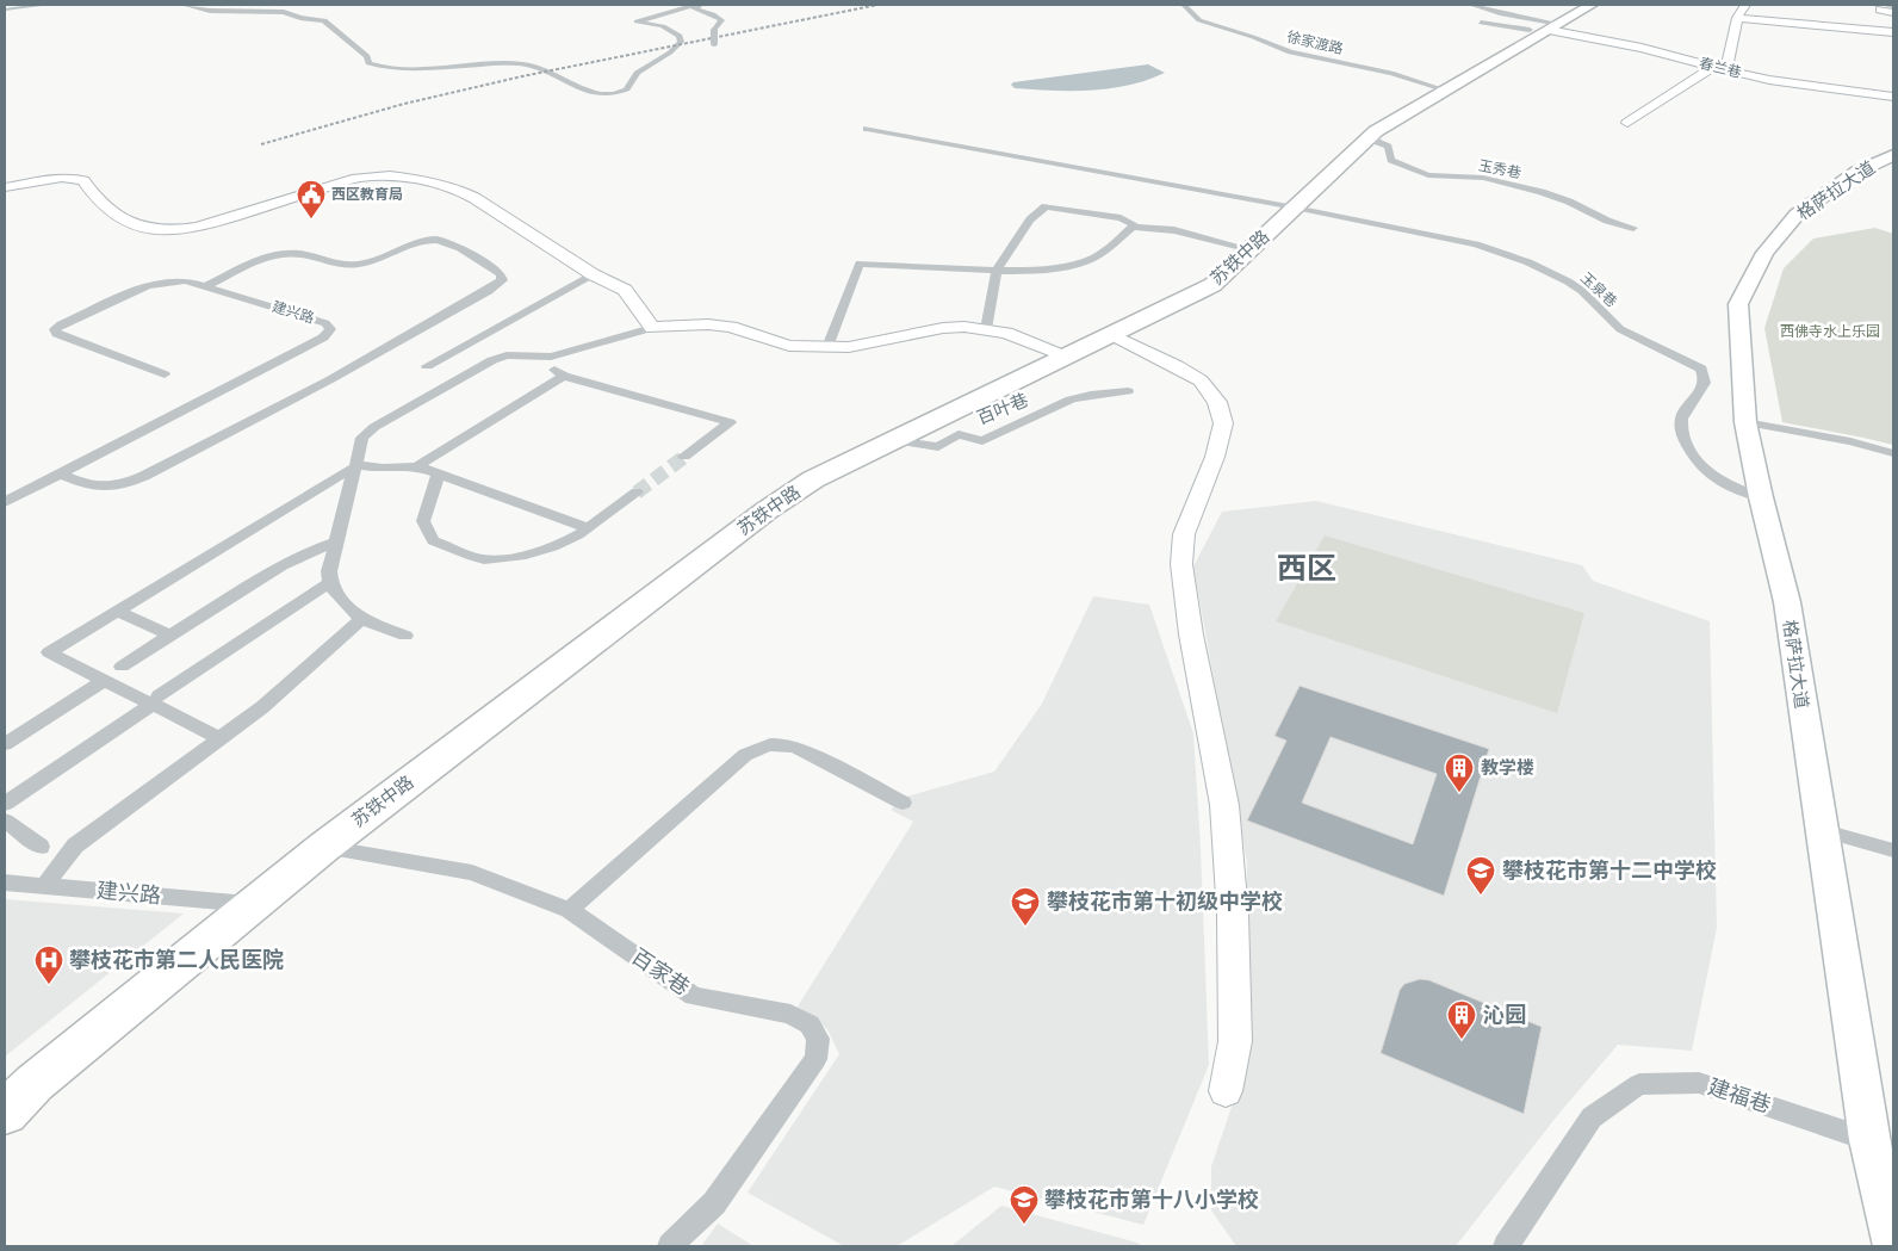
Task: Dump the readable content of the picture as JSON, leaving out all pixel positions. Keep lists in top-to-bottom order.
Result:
{
  "streets": {
    "highway": ["苏铁中路"],
    "main road": ["格萨拉大道"],
    "street": [
      "徐家渡路",
      "春兰巷",
      "玉秀巷",
      "玉泉巷",
      "建兴路",
      "百叶巷",
      "百家巷",
      "建福巷"
    ]
  },
  "crossings": [
    ["徐家渡路", "苏铁中路"],
    ["春兰巷", "苏铁中路"],
    ["玉秀巷", "苏铁中路"],
    ["格萨拉大道", "玉泉巷"],
    ["格萨拉大道", "建福巷"],
    ["苏铁中路", "玉泉巷"],
    ["苏铁中路", "建兴路"],
    ["苏铁中路", "百叶巷"],
    ["苏铁中路", "百家巷"]
  ],
  "districts": ["西区"],
  "parks": ["西佛寺水上乐园"],
  "places": {
    "public building": ["西区教育局"],
    "building": ["教学楼", "沁园"],
    "school or university": ["攀枝花市第十二中学校", "攀枝花市第十初级中学校", "攀枝花市第十八小学校"],
    "hospital": ["攀枝花市第二人民医院"]
  }
}
